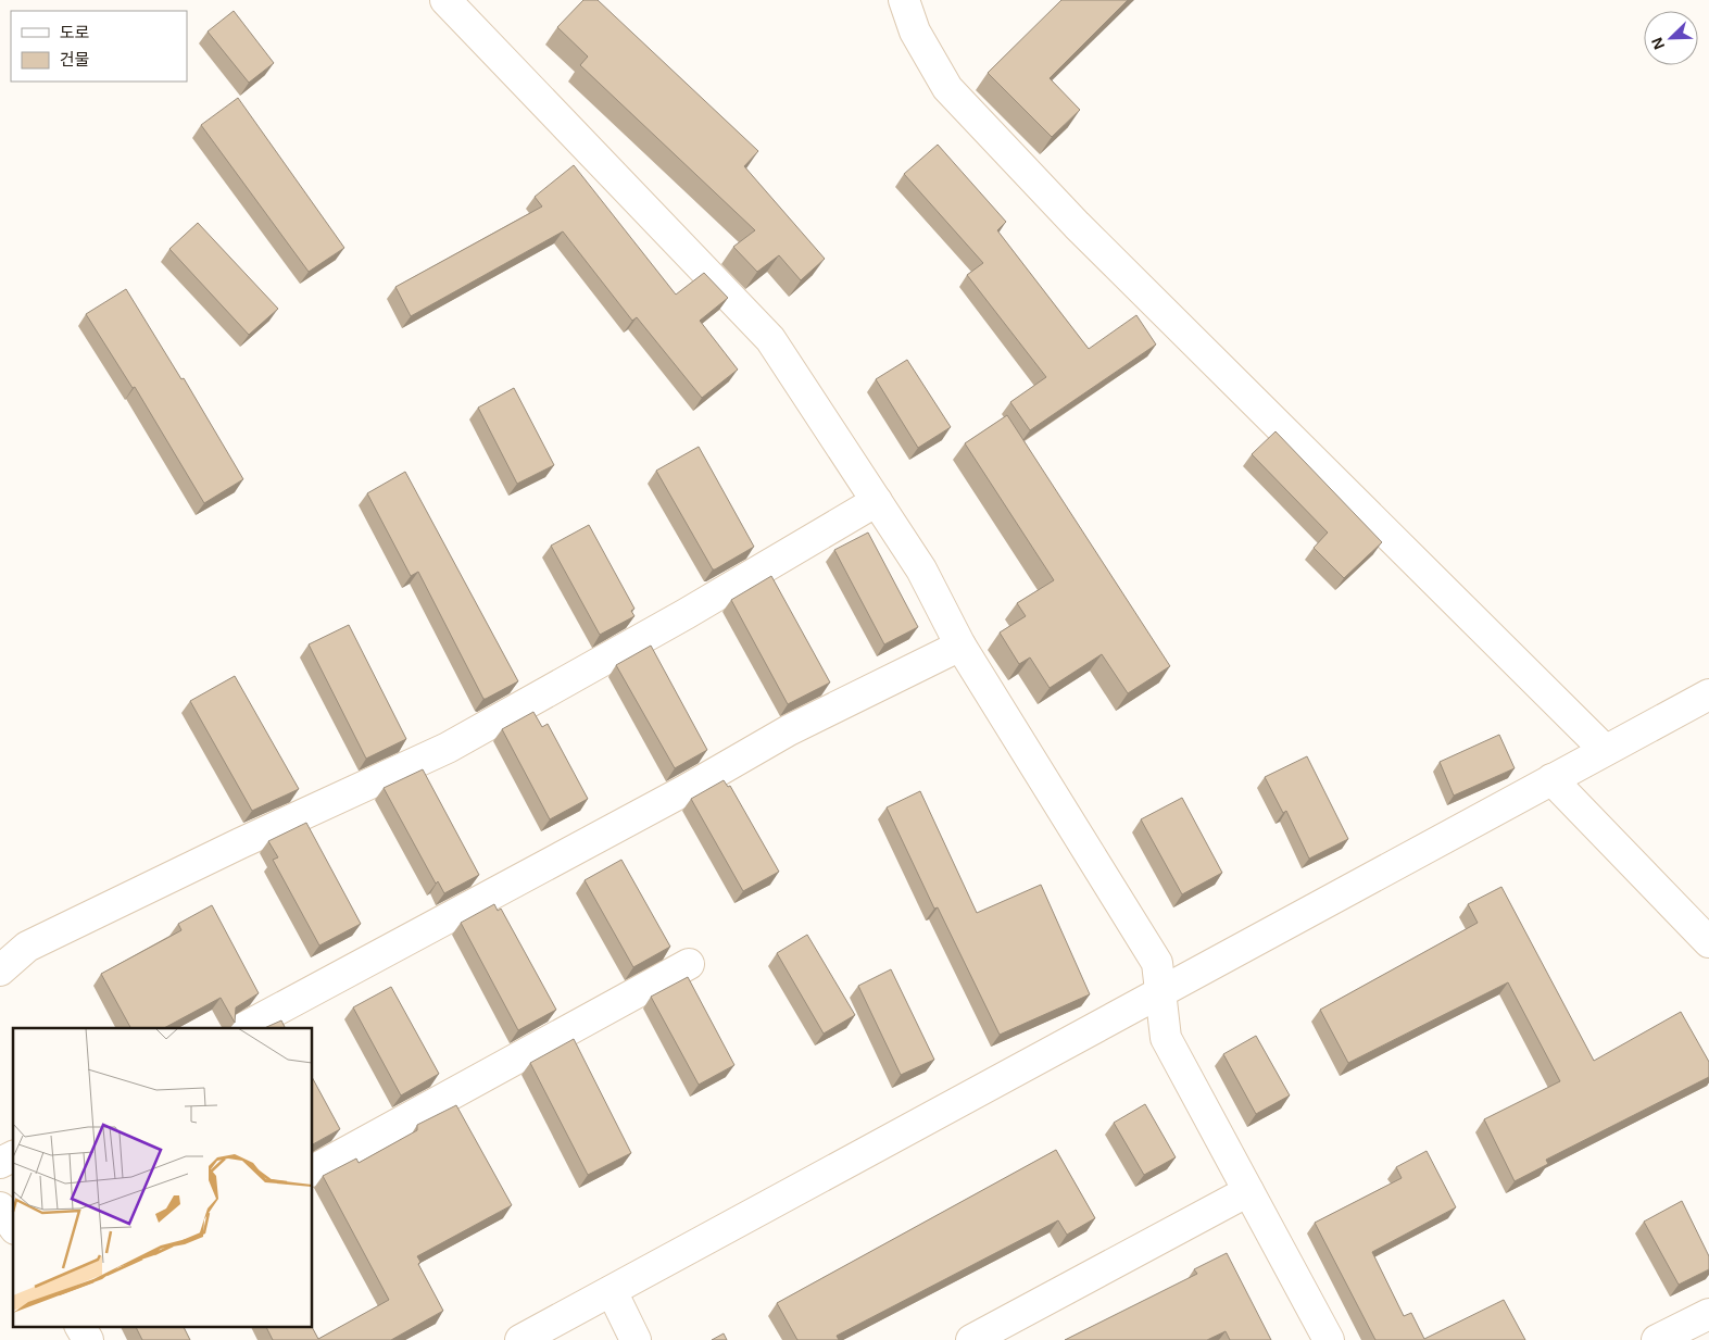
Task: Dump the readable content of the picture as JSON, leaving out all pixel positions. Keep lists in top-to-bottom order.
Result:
{
  "legend": ["도로", "건물"],
  "north": "bottom left"
}
